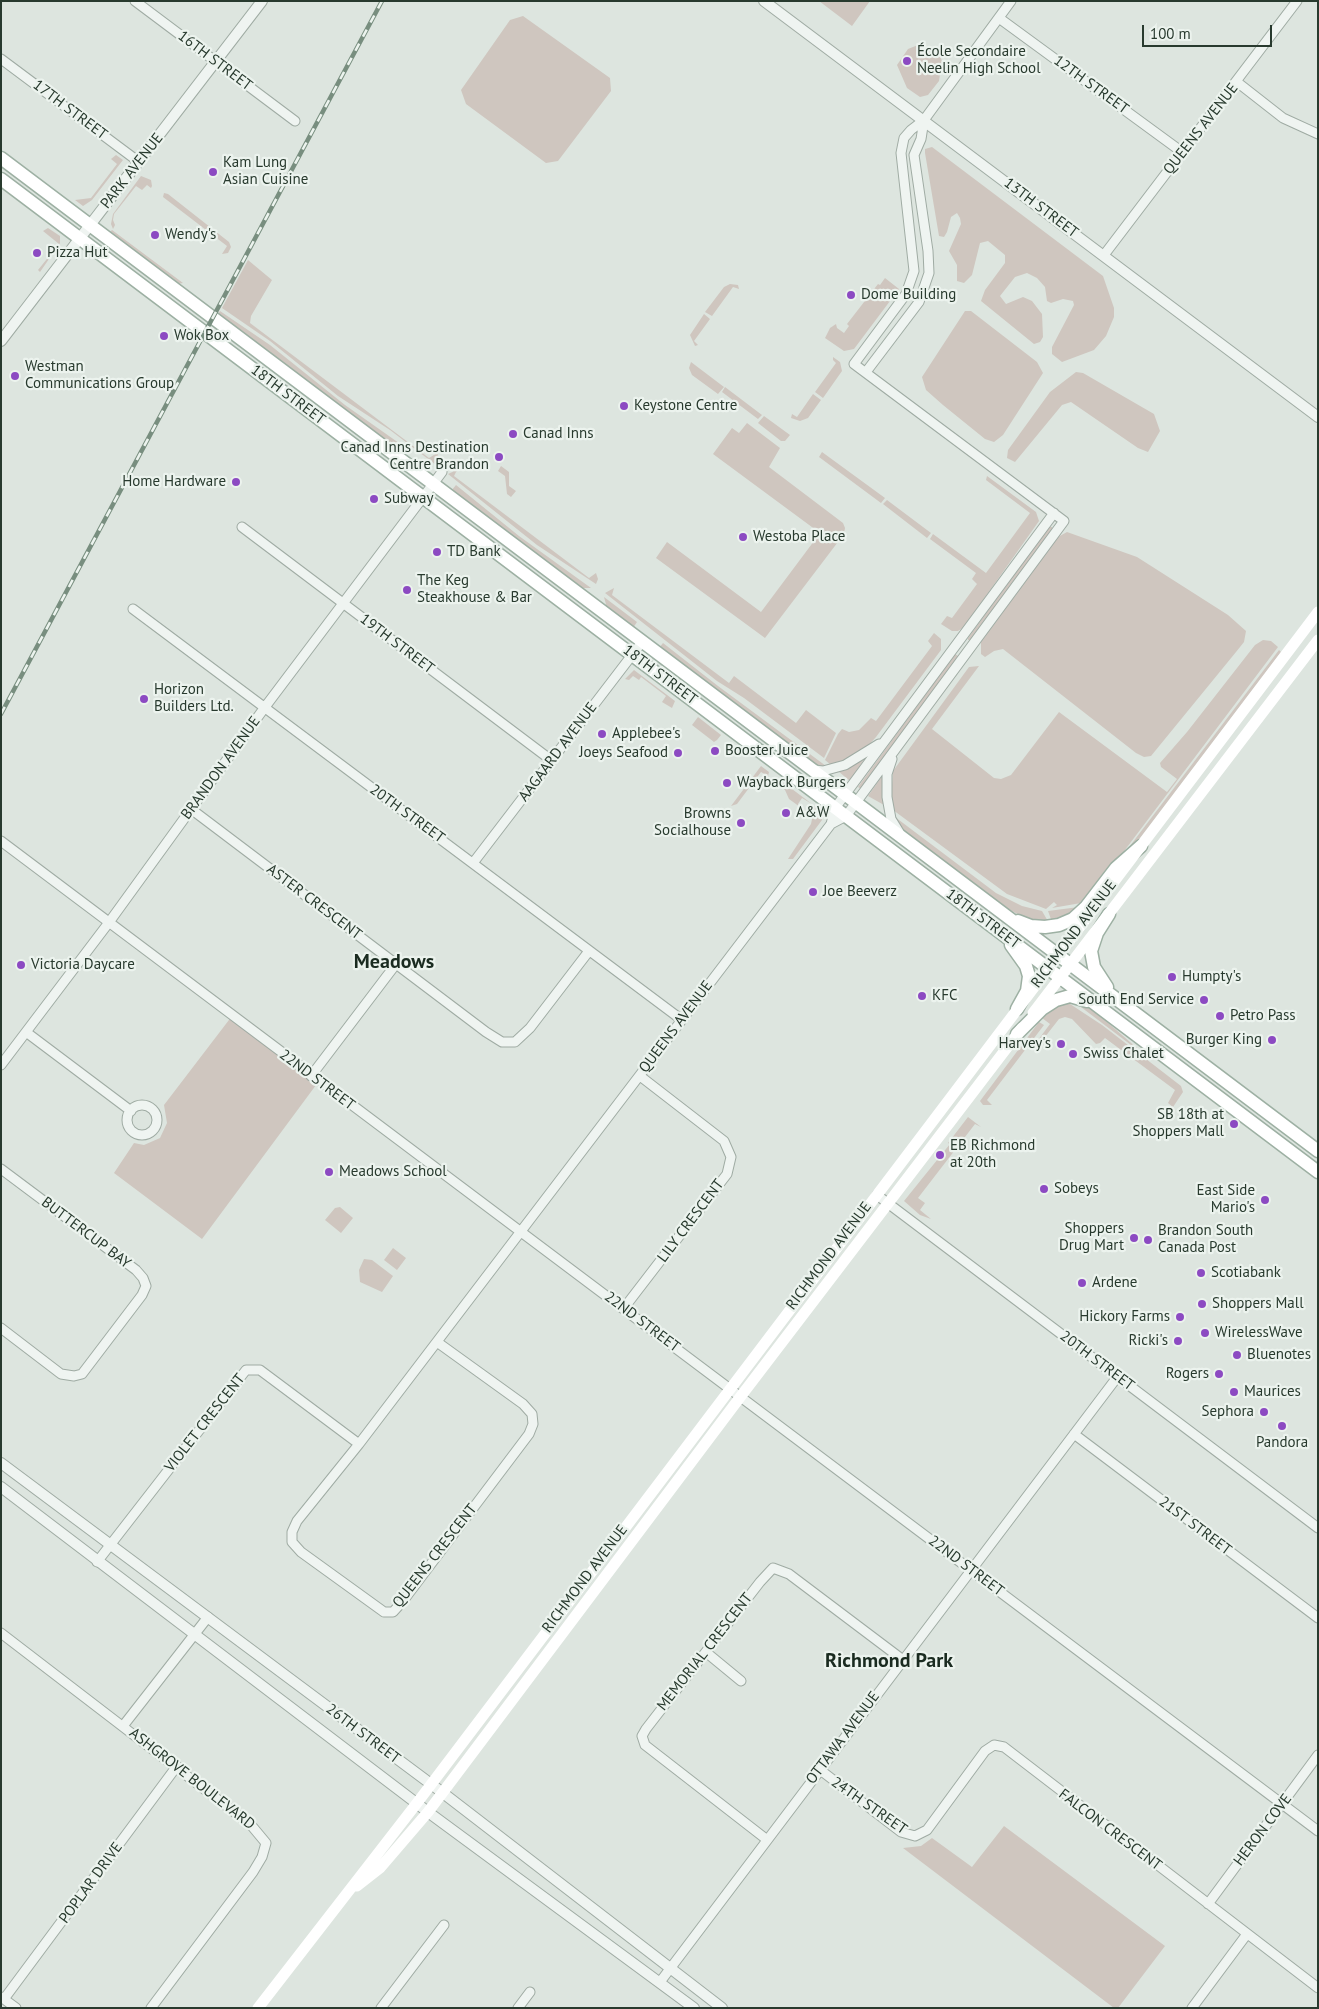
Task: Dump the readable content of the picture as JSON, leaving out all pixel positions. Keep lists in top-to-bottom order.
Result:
{
  "streets": {
    "main road": ["18TH STREET", "RICHMOND AVENUE"],
    "street": [
      "16TH STREET",
      "12TH STREET",
      "17TH STREET",
      "QUEENS AVENUE",
      "PARK AVENUE",
      "13TH STREET",
      "19TH STREET",
      "AAGAARD AVENUE",
      "BRANDON AVENUE",
      "20TH STREET",
      "ASTER CRESCENT",
      "22ND STREET",
      "LILY CRESCENT",
      "BUTTERCUP BAY",
      "VIOLET CRESCENT",
      "21ST STREET",
      "QUEENS CRESCENT",
      "MEMORIAL CRESCENT",
      "26TH STREET",
      "OTTAWA AVENUE",
      "ASHGROVE BOULEVARD",
      "24TH STREET",
      "FALCON CRESCENT",
      "HERON COVE",
      "POPLAR DRIVE"
    ]
  },
  "crossings": [
    ["16TH STREET", "PARK AVENUE"],
    ["12TH STREET", "QUEENS AVENUE"],
    ["17TH STREET", "PARK AVENUE"],
    ["QUEENS AVENUE", "13TH STREET"],
    ["QUEENS AVENUE", "20TH STREET"],
    ["QUEENS AVENUE", "22ND STREET"],
    ["QUEENS AVENUE", "LILY CRESCENT"],
    ["QUEENS AVENUE", "QUEENS CRESCENT"],
    ["PARK AVENUE", "18TH STREET"],
    ["18TH STREET", "AAGAARD AVENUE"],
    ["18TH STREET", "BRANDON AVENUE"],
    ["18TH STREET", "RICHMOND AVENUE"],
    ["19TH STREET", "AAGAARD AVENUE"],
    ["19TH STREET", "BRANDON AVENUE"],
    ["AAGAARD AVENUE", "20TH STREET"],
    ["BRANDON AVENUE", "20TH STREET"],
    ["BRANDON AVENUE", "ASTER CRESCENT"],
    ["BRANDON AVENUE", "22ND STREET"],
    ["20TH STREET", "ASTER CRESCENT"],
    ["20TH STREET", "RICHMOND AVENUE"],
    ["20TH STREET", "OTTAWA AVENUE"],
    ["RICHMOND AVENUE", "22ND STREET"],
    ["RICHMOND AVENUE", "26TH STREET"],
    ["22ND STREET", "LILY CRESCENT"],
    ["22ND STREET", "QUEENS CRESCENT"],
    ["22ND STREET", "OTTAWA AVENUE"],
    ["22ND STREET", "HERON COVE"],
    ["VIOLET CRESCENT", "QUEENS CRESCENT"],
    ["VIOLET CRESCENT", "26TH STREET"],
    ["21ST STREET", "OTTAWA AVENUE"],
    ["MEMORIAL CRESCENT", "OTTAWA AVENUE"],
    ["26TH STREET", "OTTAWA AVENUE"],
    ["OTTAWA AVENUE", "24TH STREET"],
    ["ASHGROVE BOULEVARD", "POPLAR DRIVE"],
    ["24TH STREET", "FALCON CRESCENT"],
    ["FALCON CRESCENT", "HERON COVE"]
  ],
  "districts": ["Meadows", "Richmond Park"],
  "places": [
    "École Secondaire Neelin High School",
    "Kam Lung Asian Cuisine",
    "Wendy's",
    "Pizza Hut",
    "Dome Building",
    "Wok Box",
    "Westman Communications Group",
    "Keystone Centre",
    "Canad Inns",
    "Canad Inns Destination Centre Brandon",
    "Home Hardware",
    "Subway",
    "Westoba Place",
    "TD Bank",
    "The Keg Steakhouse & Bar",
    "Horizon Builders Ltd.",
    "Applebee's",
    "Booster Juice",
    "Joeys Seafood",
    "Wayback Burgers",
    "A&W",
    "Browns Socialhouse",
    "Joe Beeverz",
    "Victoria Daycare",
    "Humpty's",
    "KFC",
    "South End Service",
    "Petro Pass",
    "Burger King",
    "Harvey's",
    "Swiss Chalet",
    "SB 18th at Shoppers Mall",
    "EB Richmond at 20th",
    "Meadows School",
    "Sobeys",
    "East Side Mario's",
    "Shoppers Drug Mart",
    "Brandon South Canada Post",
    "Scotiabank",
    "Ardene",
    "Shoppers Mall",
    "Hickory Farms",
    "WirelessWave",
    "Ricki's",
    "Bluenotes",
    "Rogers",
    "Maurices",
    "Sephora",
    "Pandora"
  ],
  "scale_bar": "100 m"
}
